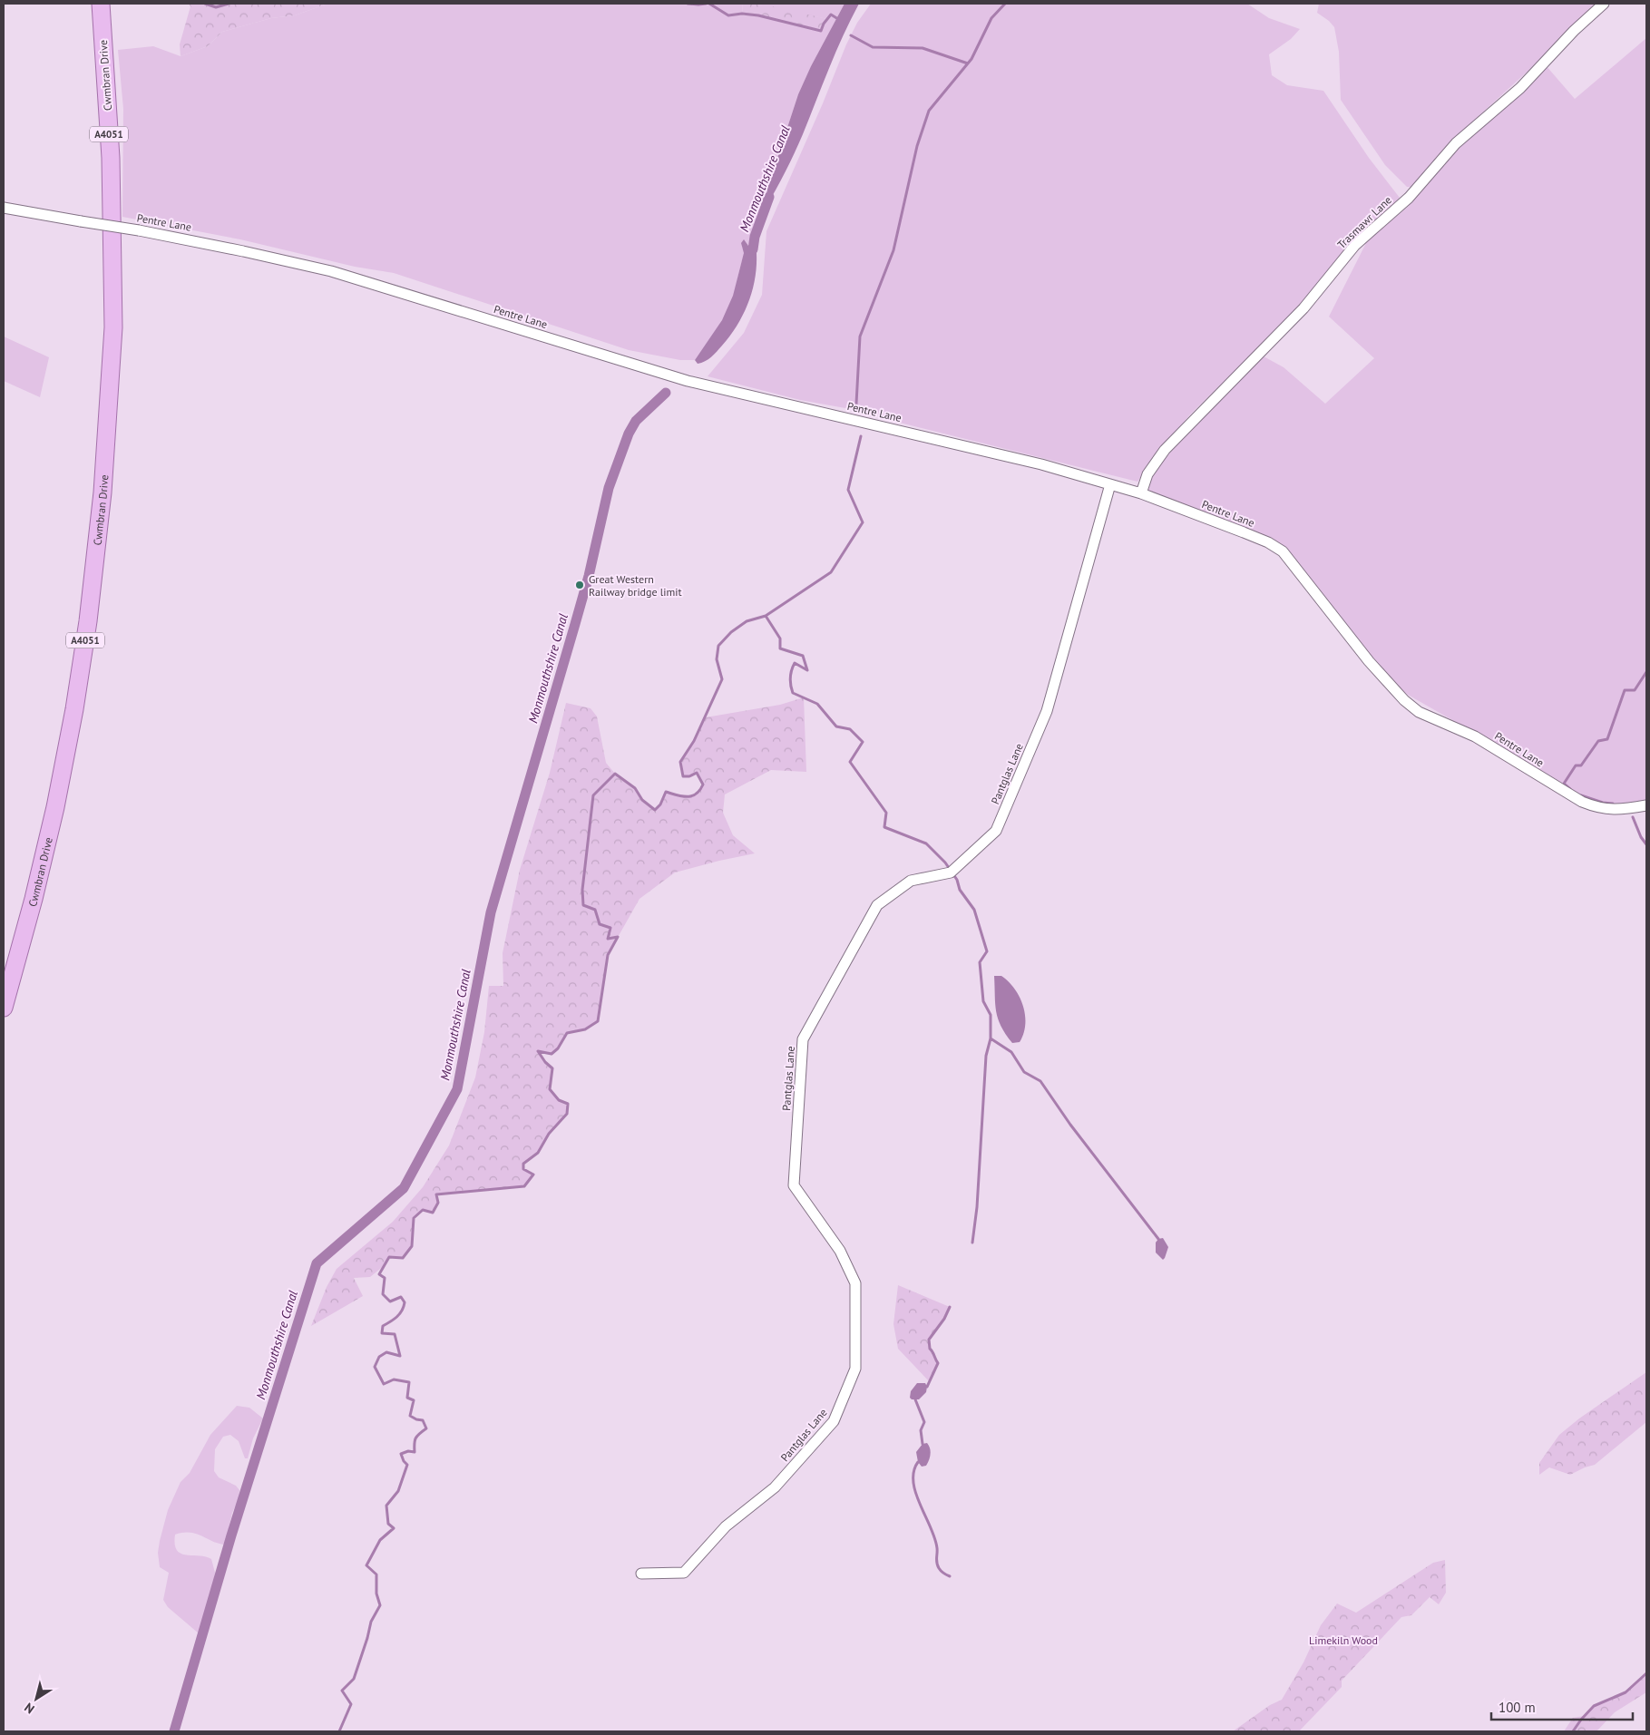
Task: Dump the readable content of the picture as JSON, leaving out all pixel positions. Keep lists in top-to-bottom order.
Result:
{
  "streets": {
    "main road": ["Cwmbran Drive", "A4051"],
    "street": ["Pentre Lane", "Trasmawr Lane", "Pantglas Lane"]
  },
  "crossings": [
    ["Pentre Lane", "Trasmawr Lane"],
    ["Pentre Lane", "Pantglas Lane"]
  ],
  "water": ["Monmouthshire Canal"],
  "parks": ["Limekiln Wood"],
  "places": ["Great Western Railway bridge limit"],
  "scale_bar": "100 m",
  "north": "bottom left"
}
